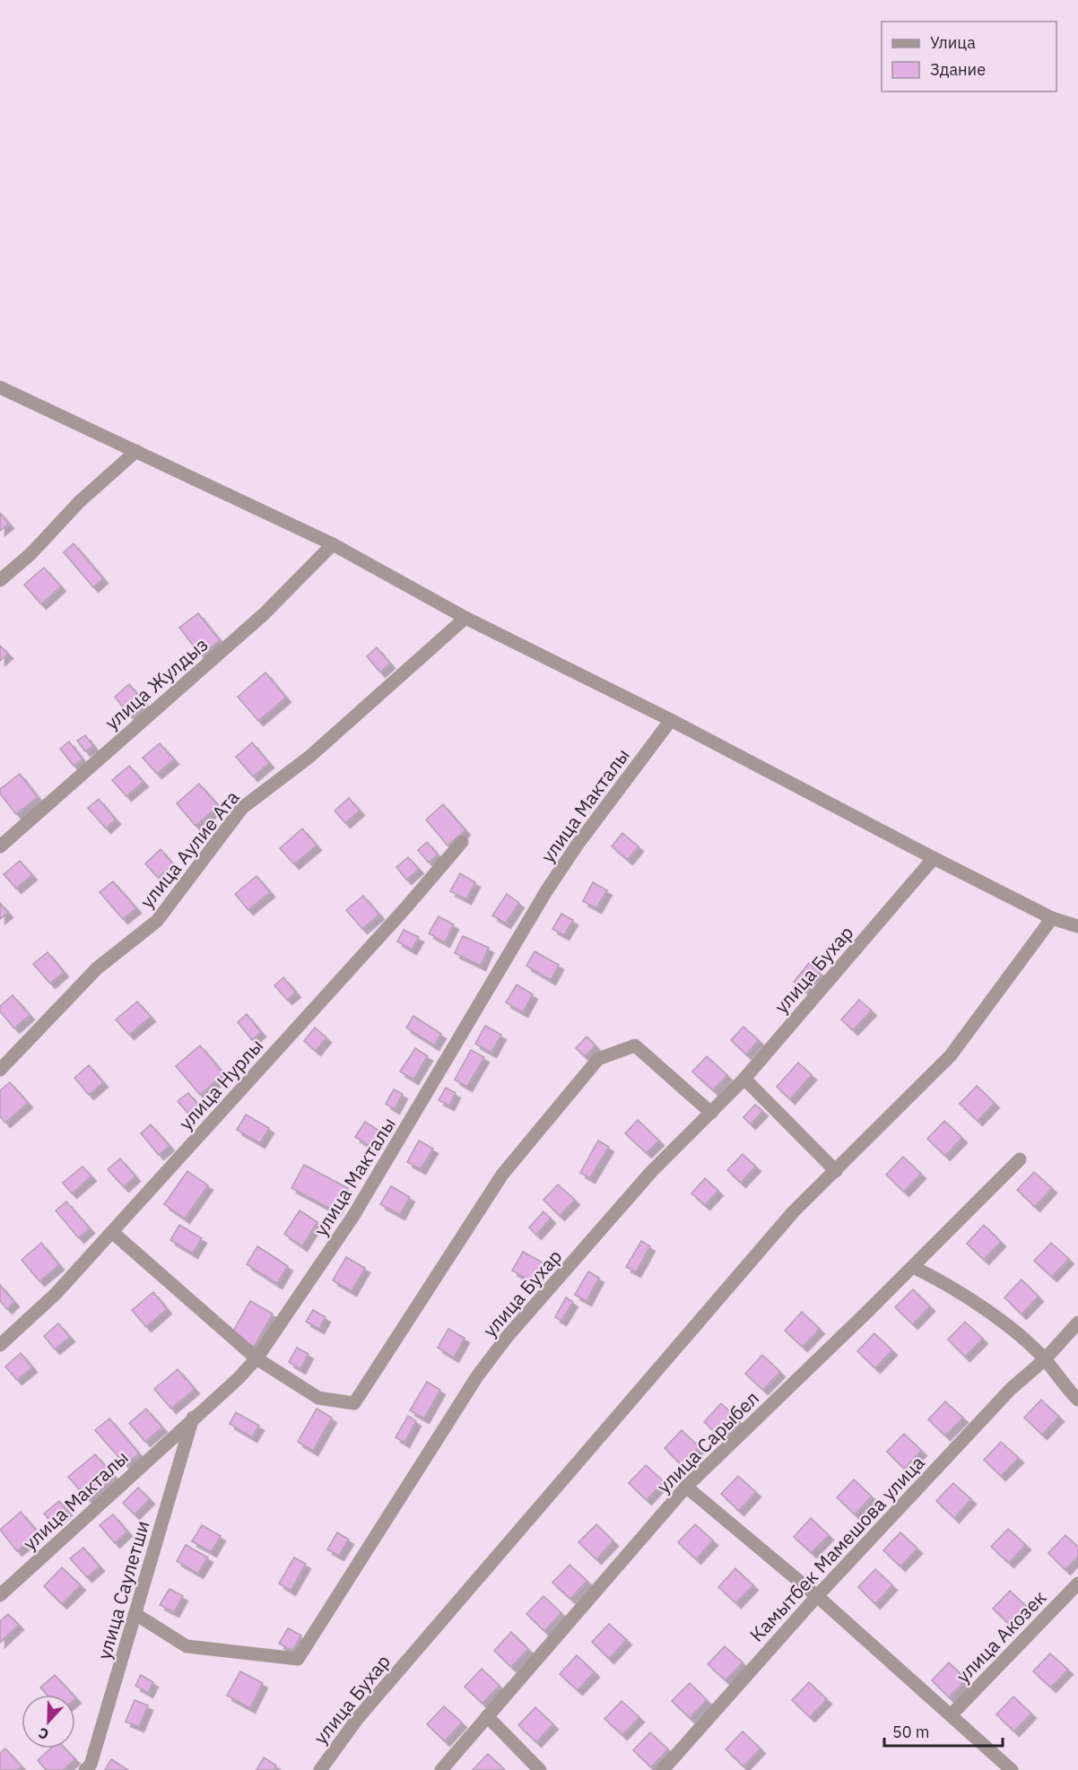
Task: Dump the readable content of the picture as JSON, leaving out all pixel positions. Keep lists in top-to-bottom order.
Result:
{
  "streets": {
    "street": [
      "улица Жулдыз",
      "улица Макталы",
      "улица Аулие Ата",
      "улица Бухар",
      "улица Нурлы",
      "улица Сарыбел",
      "Камытбек Мамешова улица",
      "улица Саулетши",
      "улица Акозек"
    ]
  },
  "crossings": [
    ["улица Макталы", "улица Саулетши"],
    ["улица Бухар", "улица Саулетши"]
  ],
  "legend": ["Улица", "Здание"],
  "scale_bar": "50 m",
  "north": "bottom"
}
